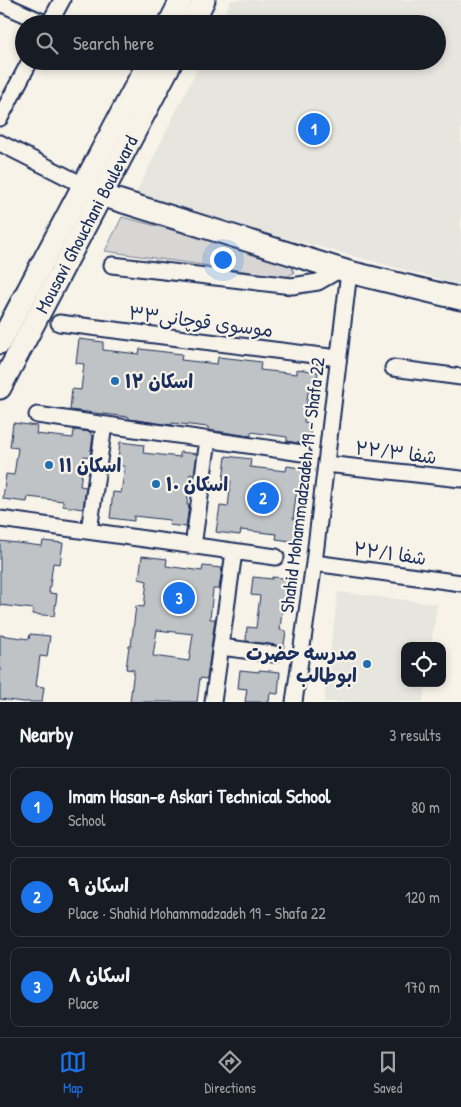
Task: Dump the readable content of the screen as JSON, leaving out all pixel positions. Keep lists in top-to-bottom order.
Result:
{
  "streets": {
    "street": [
      "Mousavi Ghouchani Boulevard",
      "موسوی قوچانی۳۳",
      "شفا ۲۲/۳",
      "Shahid Mohammadzadeh 19 - Shafa 22",
      "۲۲/۱ شفا"
    ]
  },
  "crossings": [
    ["موسوی قوچانی۳۳", "Shahid Mohammadzadeh 19 - Shafa 22"],
    ["شفا ۲۲/۳", "Shahid Mohammadzadeh 19 - Shafa 22"],
    ["Shahid Mohammadzadeh 19 - Shafa 22", "۲۲/۱ شفا"]
  ],
  "places": [
    "اسکان ۱۲",
    "اسکان ۱۱",
    "اسکان ۱۰",
    "مدرسه حضرت ابوطالب"
  ],
  "page": {
    "search": "Search here",
    "pins": ["1", "2", "3"],
    "heading": ["Nearby", "3 results"],
    "list": [
      {
        "mark": "1",
        "name": "Imam Hasan-e Askari Technical School",
        "note": "School",
        "value": "80 m"
      },
      {
        "mark": "2",
        "name": "اسکان ۹",
        "note": "Place · Shahid Mohammadzadeh 19 - Shafa 22",
        "value": "120 m"
      },
      {
        "mark": "3",
        "name": "اسکان ۸",
        "note": "Place",
        "value": "170 m"
      }
    ],
    "nav": ["Map", "Directions", "Saved"]
  }
}
